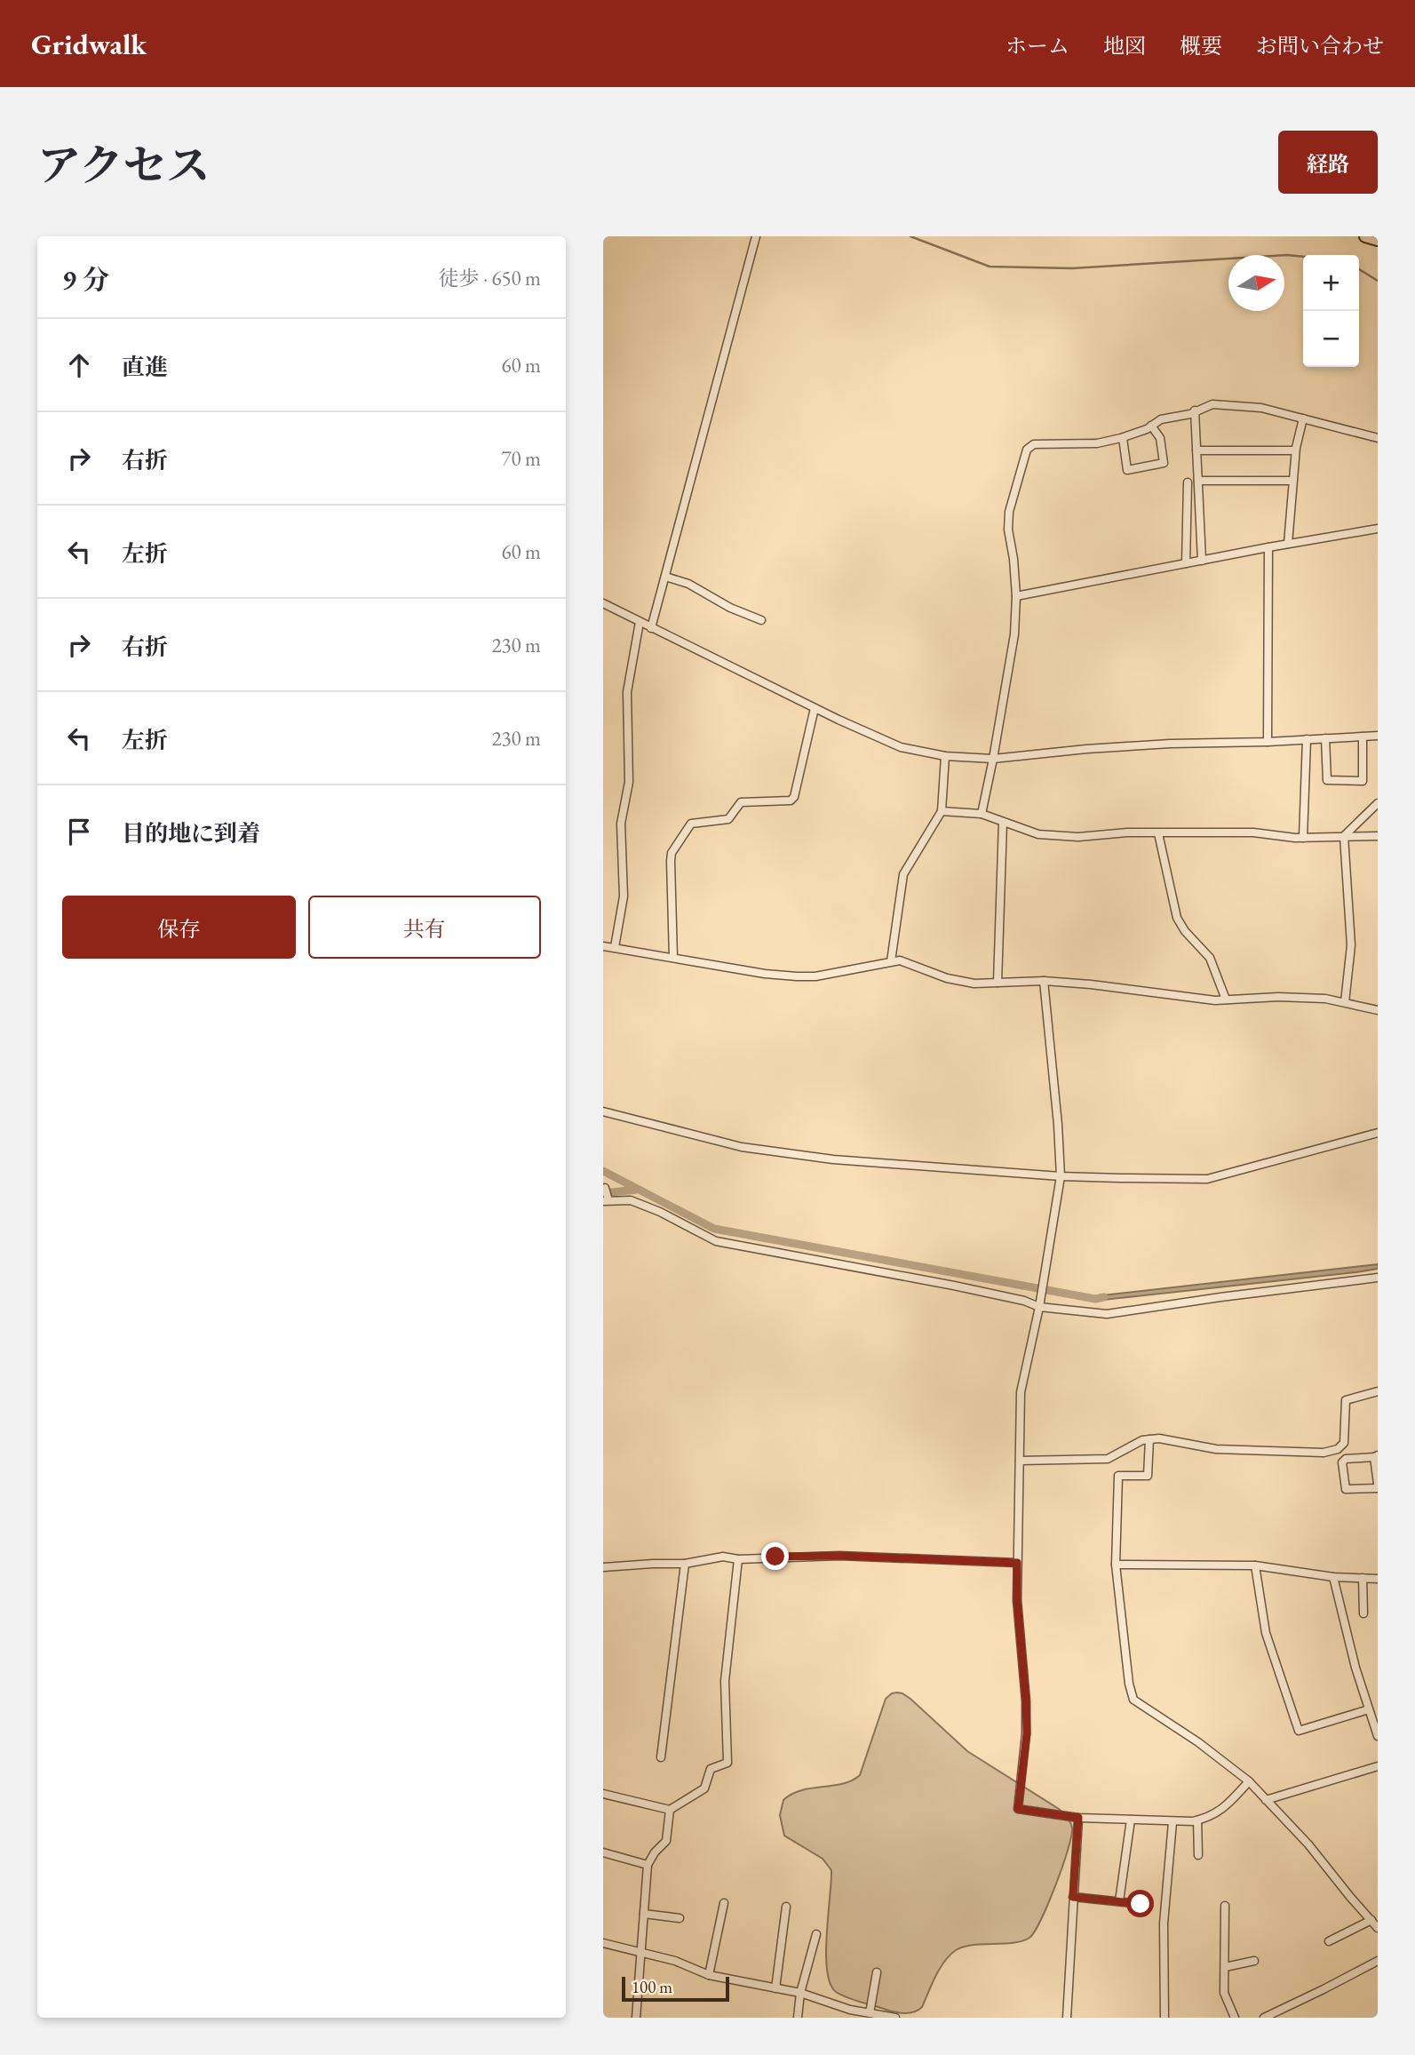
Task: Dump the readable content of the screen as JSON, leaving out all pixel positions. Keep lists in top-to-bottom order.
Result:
{
  "scale_bar": "100 m",
  "north": "right",
  "page": {
    "header": "Gridwalk",
    "nav": [
      "ホーム",
      "地図",
      "概要",
      "お問い合わせ"
    ],
    "title": "アクセス",
    "buttons": [
      "経路",
      ["保存", "共有"]
    ],
    "heading": ["9 分", "徒歩 · 650 m"],
    "map_buttons": ["+", "−"],
    "list": [
      ["直進", "60 m"],
      ["右折", "70 m"],
      ["左折", "60 m"],
      ["右折", "230 m"],
      ["左折", "230 m"],
      "目的地に到着"
    ],
    "scale": "100 m"
  }
}
